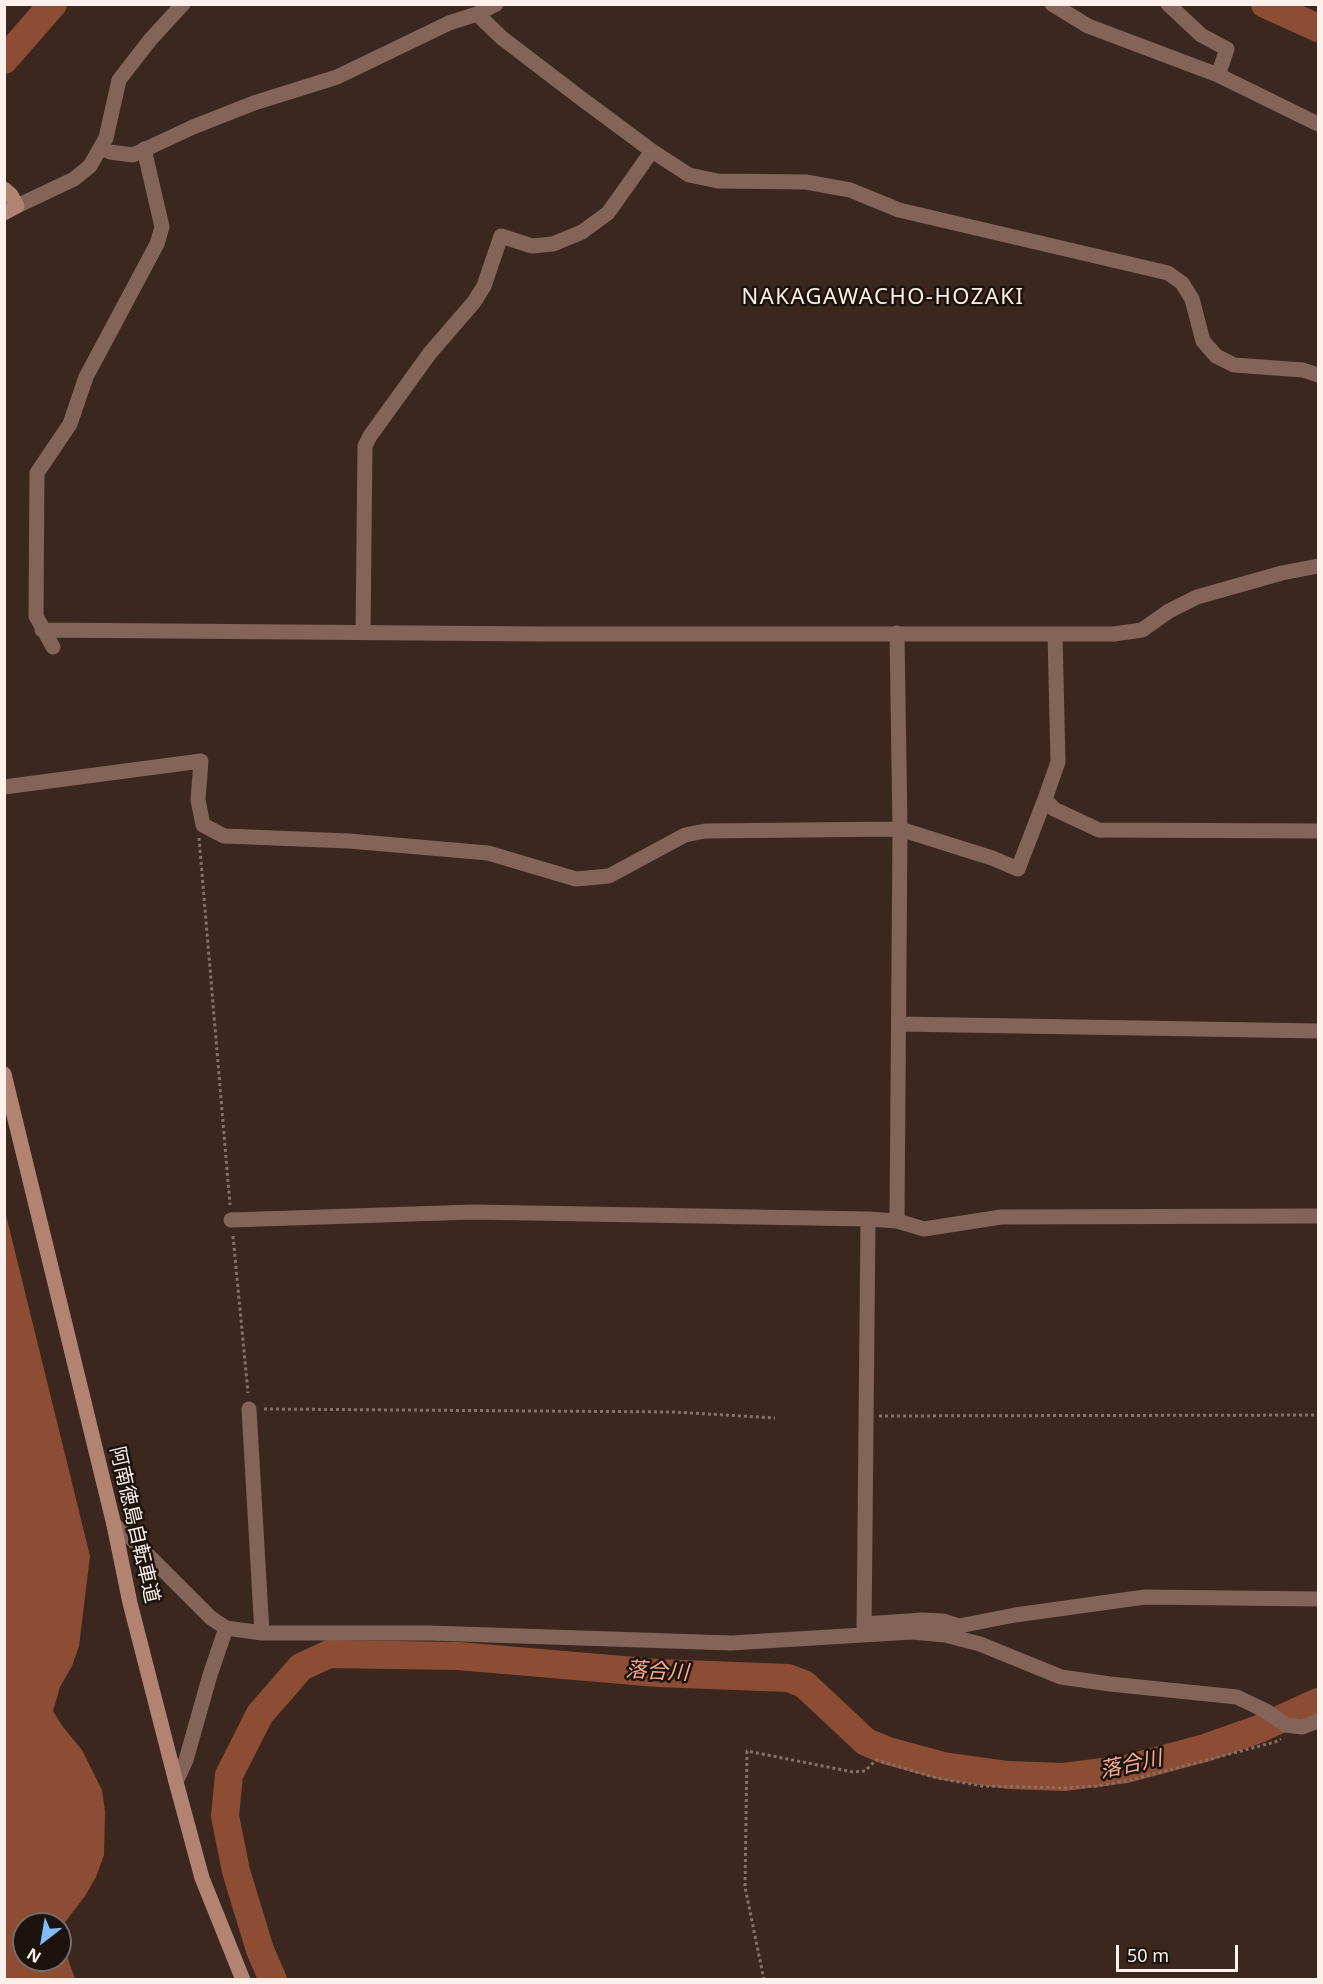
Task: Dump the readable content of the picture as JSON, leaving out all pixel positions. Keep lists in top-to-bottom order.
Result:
{
  "streets": {
    "main road": ["阿南徳島自転車道"]
  },
  "districts": ["NAKAGAWACHO-HOZAKI"],
  "water": ["落合川"],
  "scale_bar": "50 m",
  "north": "bottom left"
}
